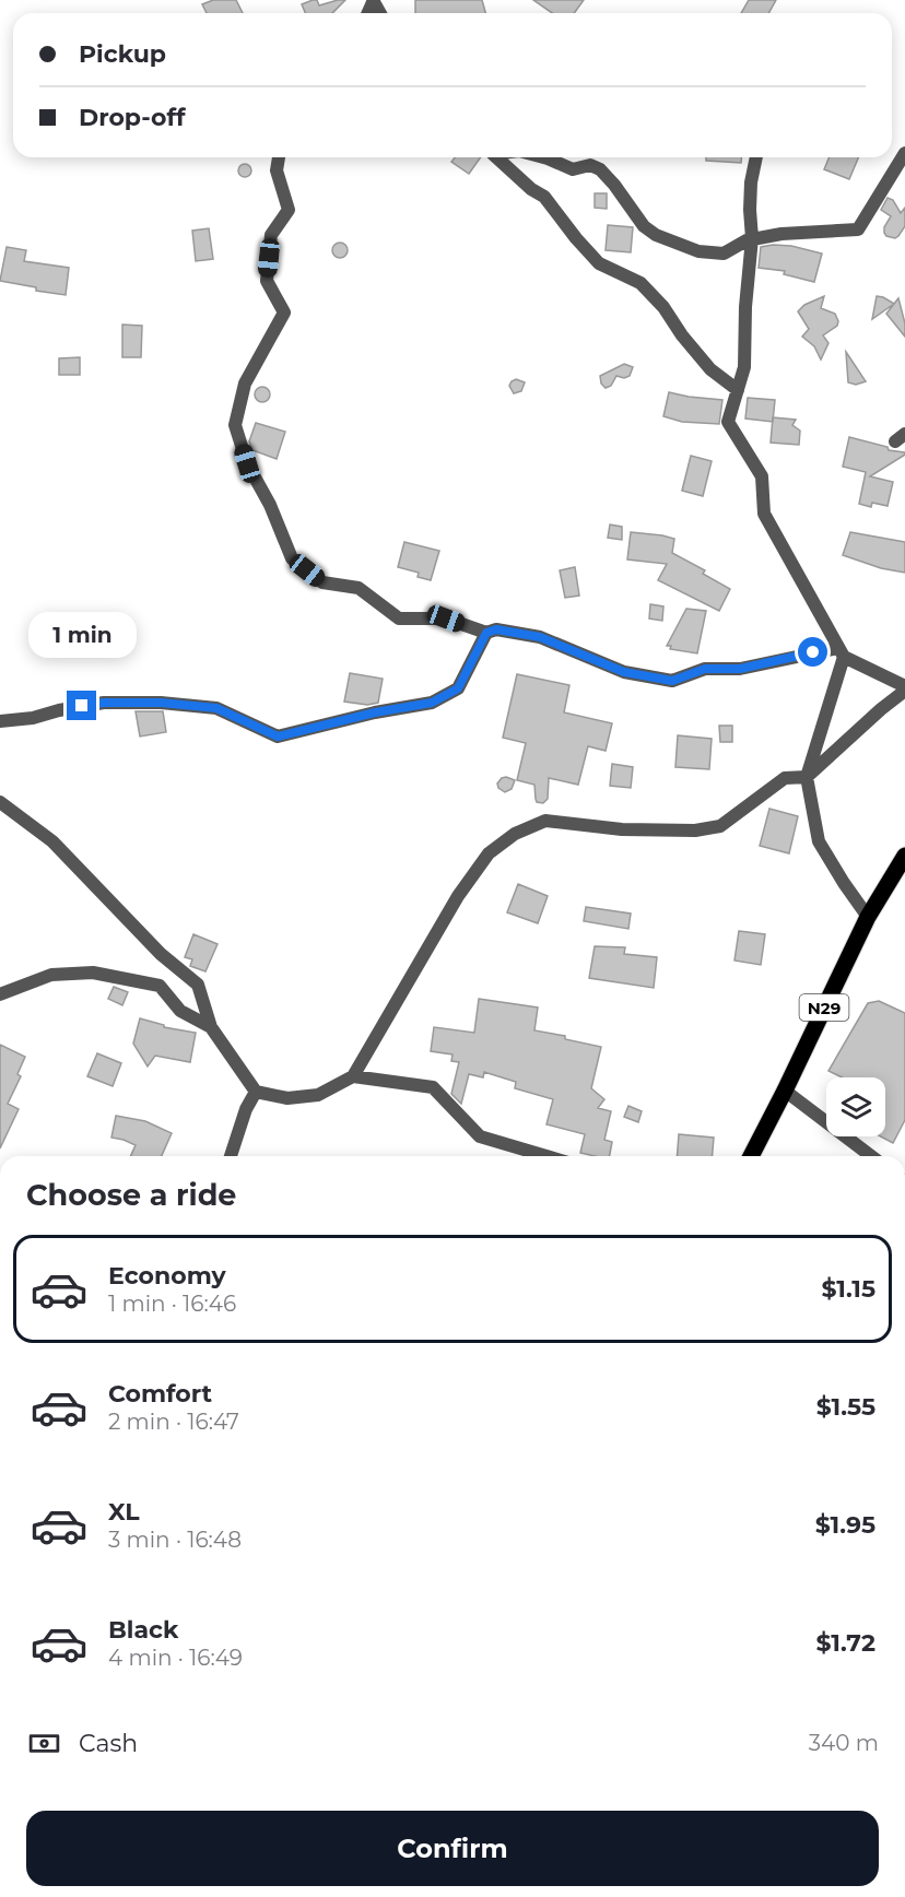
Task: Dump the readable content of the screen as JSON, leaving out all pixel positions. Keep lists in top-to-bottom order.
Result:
{
  "streets": {
    "main road": ["N29"]
  },
  "page": {
    "banner": ["Pickup", "Drop-off"],
    "bubble": "1 min",
    "heading": "Choose a ride",
    "list": [
      {
        "name": "Economy",
        "note": "1 min · 16:46",
        "value": "$1.15"
      },
      {
        "name": "Comfort",
        "note": "2 min · 16:47",
        "value": "$1.55"
      },
      {
        "name": "XL",
        "note": "3 min · 16:48",
        "value": "$1.95"
      },
      {
        "name": "Black",
        "note": "4 min · 16:49",
        "value": "$1.72"
      }
    ],
    "pay": ["Cash", "340 m"],
    "buttons": "Confirm"
  }
}
